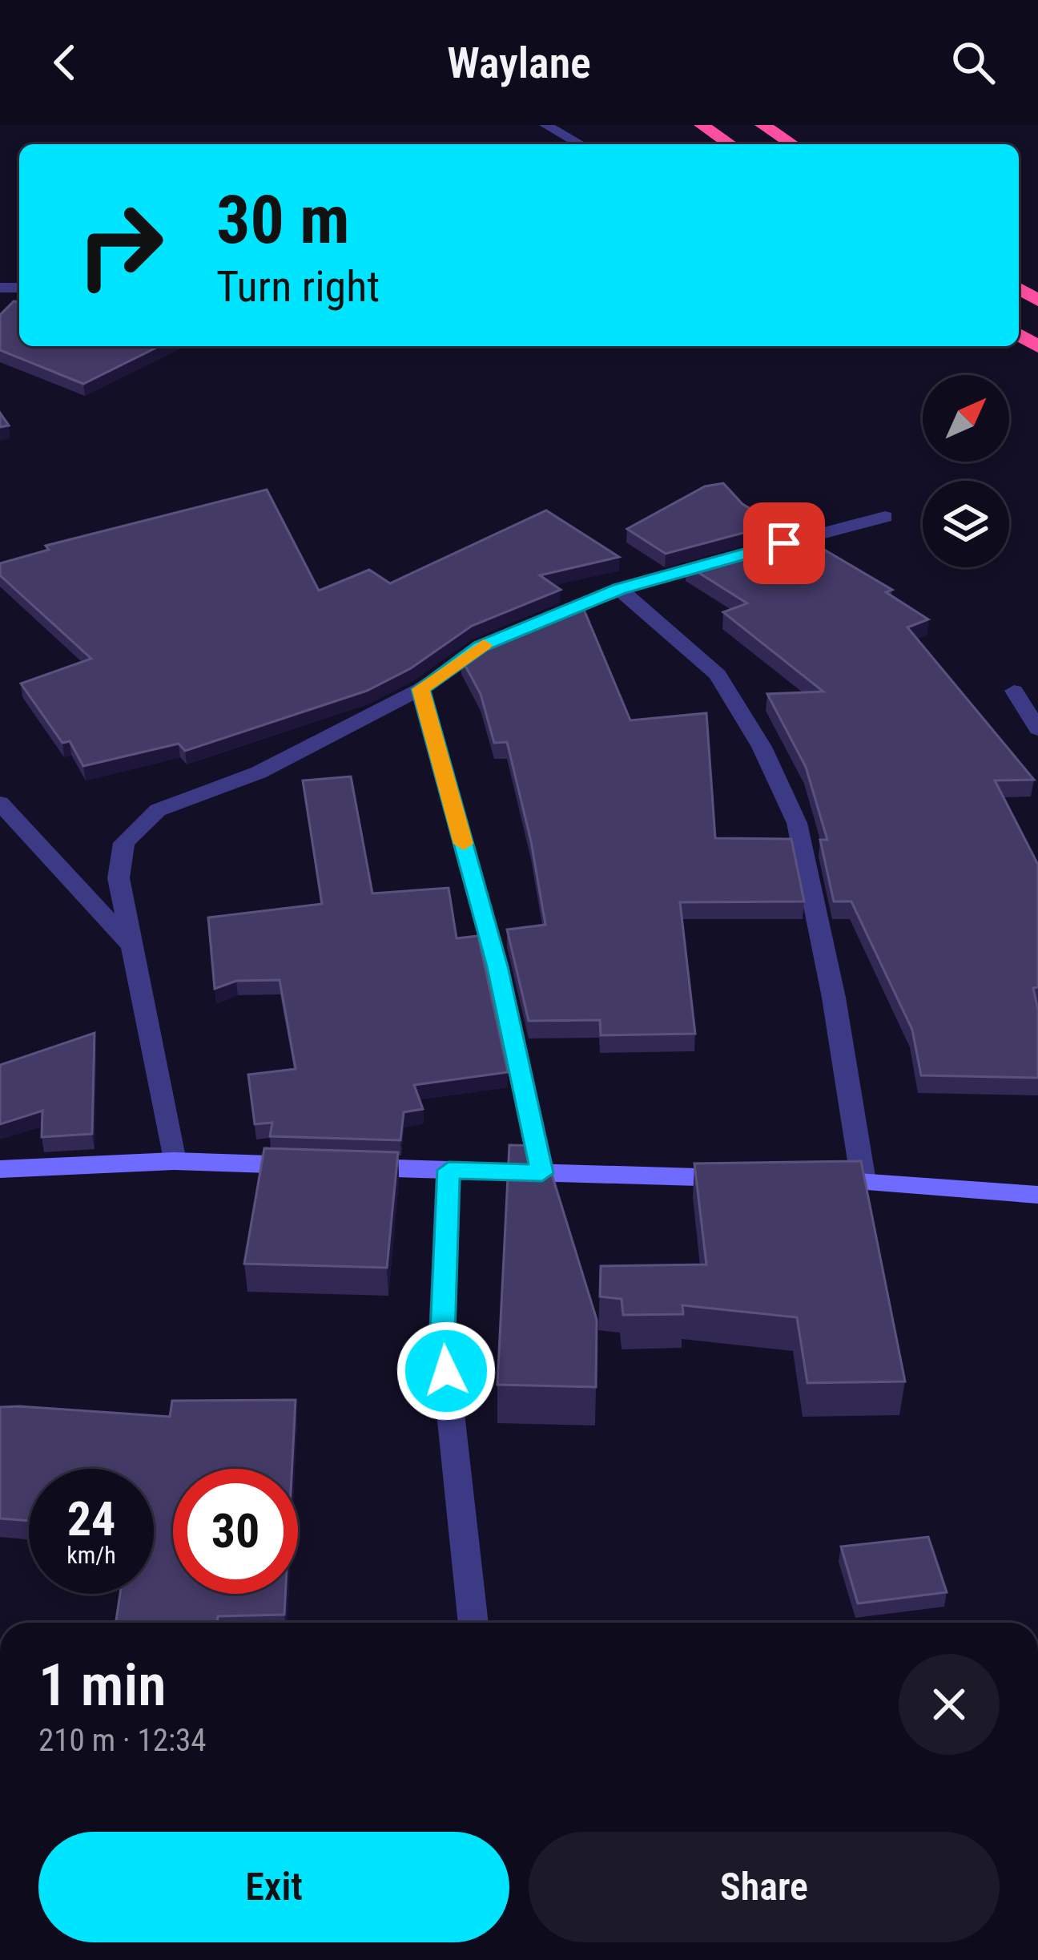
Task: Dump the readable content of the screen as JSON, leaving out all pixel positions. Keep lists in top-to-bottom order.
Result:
{
  "north": "top right",
  "page": {
    "header": "Waylane",
    "turn": ["30 m", "Turn right"],
    "speed": "24 km/h",
    "limit": "30",
    "heading": ["1 min", "210 m · 12:34"],
    "buttons": ["Exit", "Share"]
  }
}
